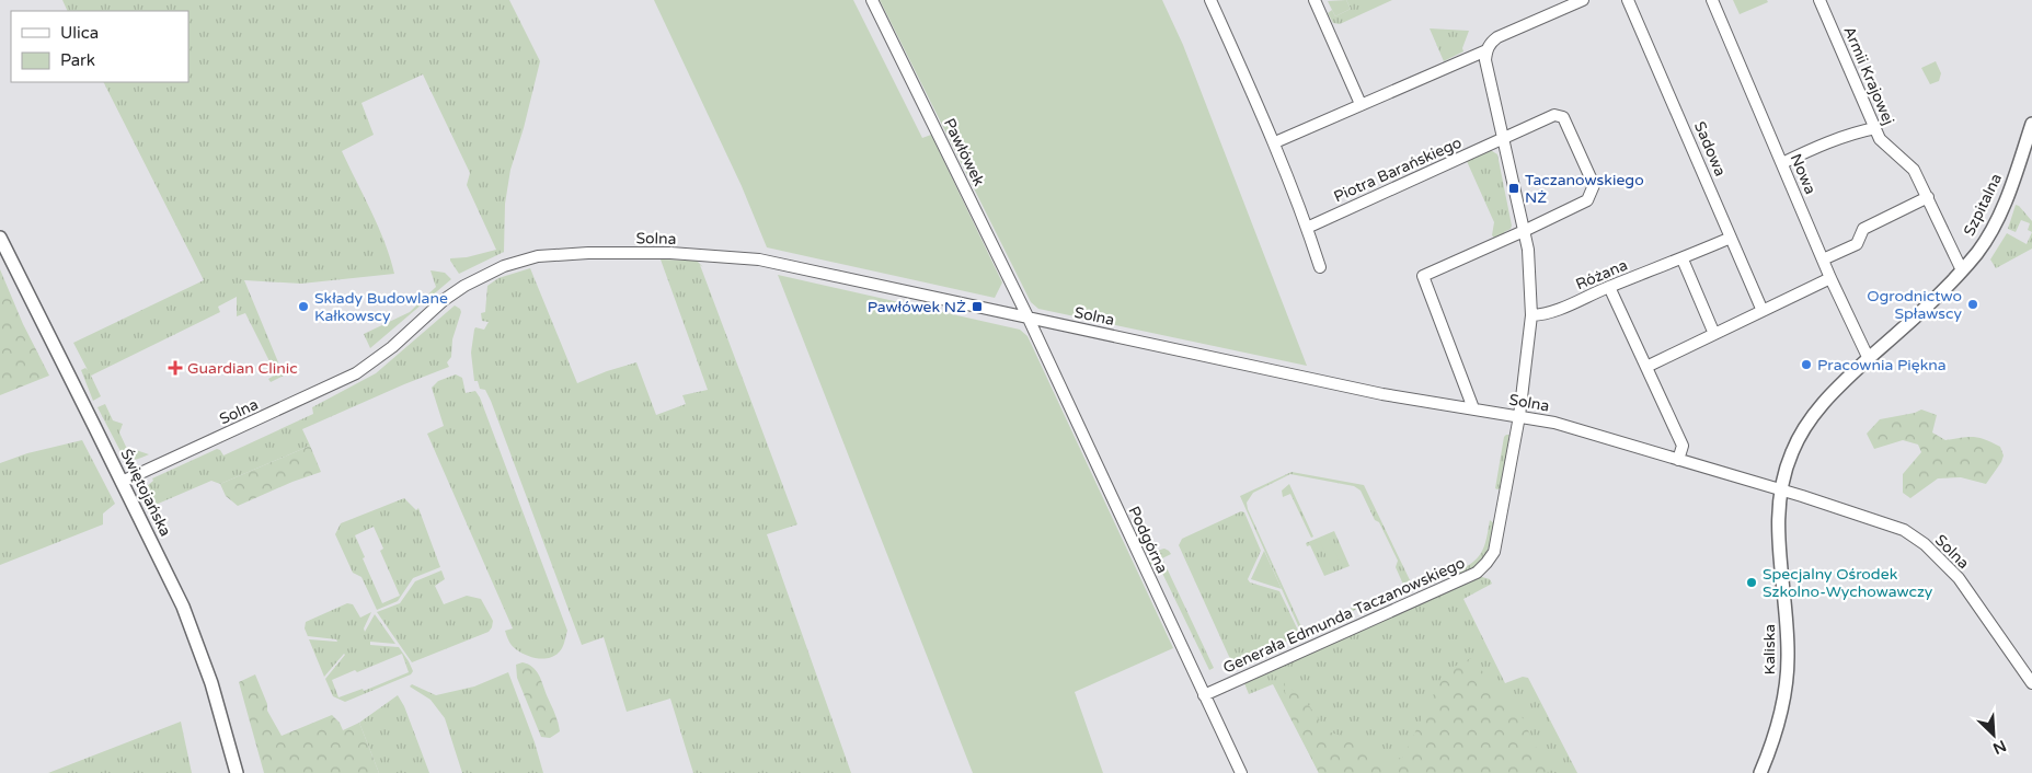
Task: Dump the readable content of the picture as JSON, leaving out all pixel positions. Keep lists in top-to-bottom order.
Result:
{
  "streets": {
    "street": [
      "Armii Krajowej",
      "Sadowa",
      "Pawłówek",
      "Piotra Barańskiego",
      "Nowa",
      "Szpitalna",
      "Solna",
      "Różana",
      "Świętojańska",
      "Podgórna",
      "Generała Edmunda Taczanowskiego",
      "Kaliska"
    ]
  },
  "crossings": [
    ["Armii Krajowej", "Szpitalna"],
    ["Sadowa", "Różana"],
    ["Pawłówek", "Solna"],
    ["Pawłówek", "Podgórna"],
    ["Piotra Barańskiego", "Generała Edmunda Taczanowskiego"],
    ["Nowa", "Szpitalna"],
    ["Szpitalna", "Solna"],
    ["Szpitalna", "Kaliska"],
    ["Solna", "Świętojańska"],
    ["Solna", "Podgórna"],
    ["Solna", "Generała Edmunda Taczanowskiego"],
    ["Solna", "Kaliska"],
    ["Różana", "Generała Edmunda Taczanowskiego"],
    ["Podgórna", "Generała Edmunda Taczanowskiego"]
  ],
  "places": {
    "transit": ["Taczanowskiego NŻ", "Pawłówek NŻ"],
    "other": [
      "Ogrodnictwo Spławscy",
      "Składy Budowlane Kałkowscy",
      "Pracownia Piękna",
      "Specjalny Ośrodek Szkolno-Wychowawczy"
    ],
    "health": ["Guardian Clinic"]
  },
  "legend": ["Ulica", "Park"],
  "north": "bottom right"
}
